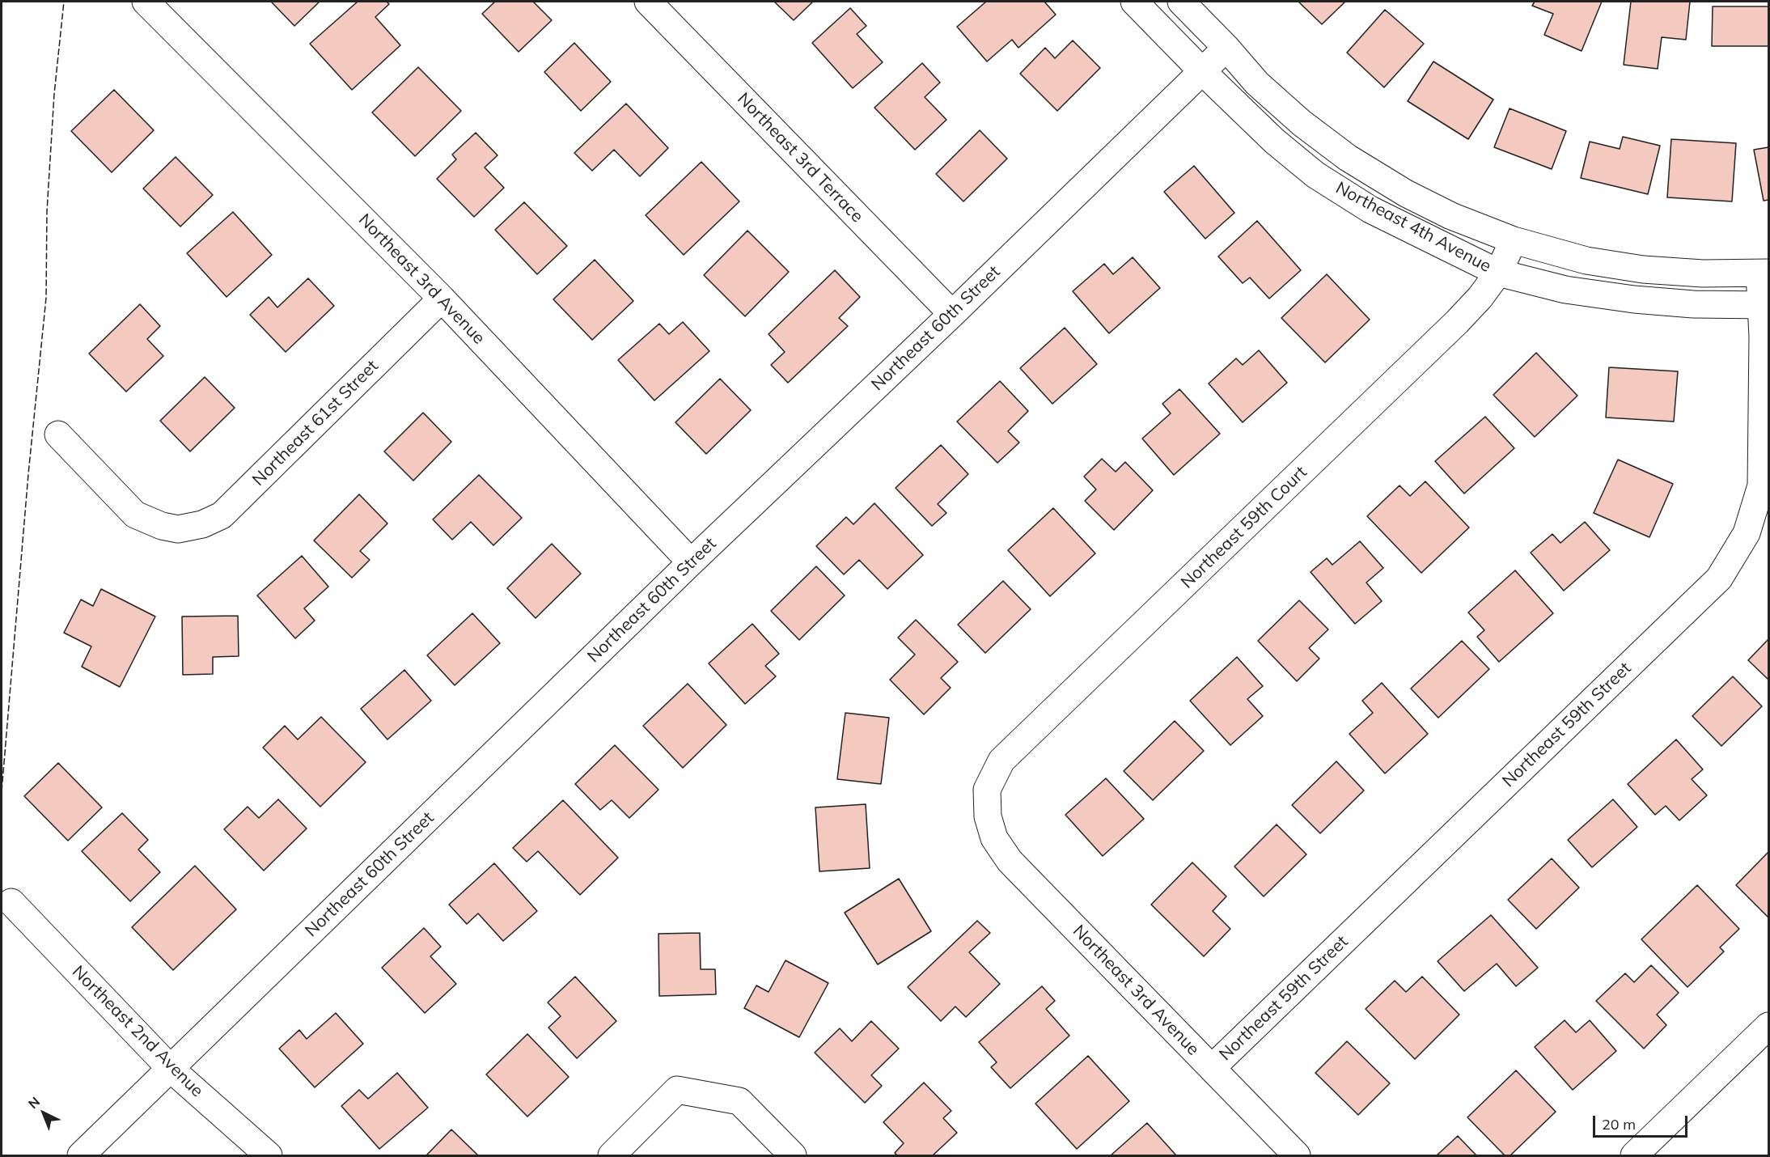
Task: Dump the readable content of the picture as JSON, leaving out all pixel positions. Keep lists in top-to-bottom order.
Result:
{
  "streets": {
    "street": [
      "Northeast 3rd Terrace",
      "Northeast 4th Avenue",
      "Northeast 3rd Avenue",
      "Northeast 60th Street",
      "Northeast 61st Street",
      "Northeast 59th Court",
      "Northeast 59th Street",
      "Northeast 2nd Avenue"
    ]
  },
  "crossings": [
    ["Northeast 3rd Terrace", "Northeast 60th Street"],
    ["Northeast 4th Avenue", "Northeast 60th Street"],
    ["Northeast 4th Avenue", "Northeast 59th Court"],
    ["Northeast 4th Avenue", "Northeast 59th Street"],
    ["Northeast 3rd Avenue", "Northeast 60th Street"],
    ["Northeast 3rd Avenue", "Northeast 61st Street"],
    ["Northeast 3rd Avenue", "Northeast 59th Court"],
    ["Northeast 3rd Avenue", "Northeast 59th Street"],
    ["Northeast 60th Street", "Northeast 2nd Avenue"]
  ],
  "scale_bar": "20 m",
  "north": "top left"
}
